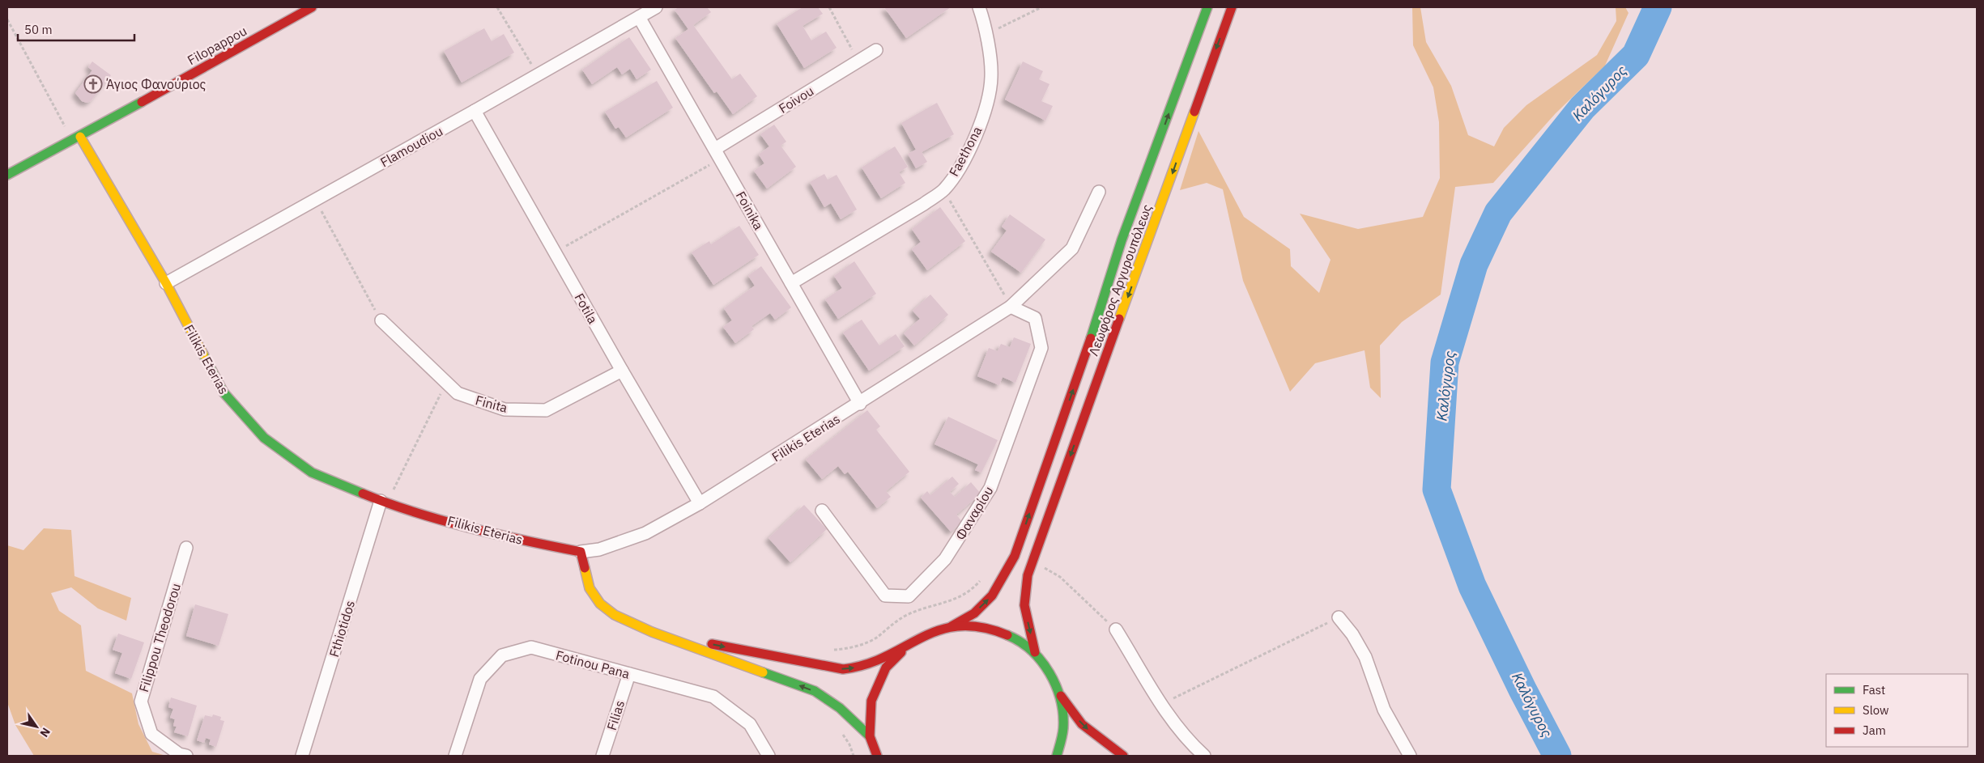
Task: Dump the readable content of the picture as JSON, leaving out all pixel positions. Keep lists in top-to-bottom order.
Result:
{
  "streets": {
    "main road": ["Filopappou", "Λεωφόρος Αργυρουπόλεως", "Filikis Eterias"],
    "street": [
      "Foivou",
      "Flamoudiou",
      "Faethona",
      "Foinika",
      "Fotila",
      "Finita",
      "Φαναρίου",
      "Fthiotidos",
      "Filippou Theodorou",
      "Fotinou Pana",
      "Filias"
    ]
  },
  "crossings": [
    ["Filopappou", "Filikis Eterias"],
    ["Foivou", "Foinika"],
    ["Flamoudiou", "Foinika"],
    ["Flamoudiou", "Fotila"],
    ["Flamoudiou", "Filikis Eterias"],
    ["Faethona", "Foinika"],
    ["Foinika", "Filikis Eterias"],
    ["Fotila", "Filikis Eterias"],
    ["Fotila", "Finita"],
    ["Filikis Eterias", "Φαναρίου"],
    ["Filikis Eterias", "Fthiotidos"],
    ["Fotinou Pana", "Filias"]
  ],
  "water": ["Καλόγυρος"],
  "places": {
    "church": ["Άγιος Φανούριος"]
  },
  "legend": ["Fast", "Slow", "Jam"],
  "scale_bar": "50 m",
  "north": "bottom right"
}
